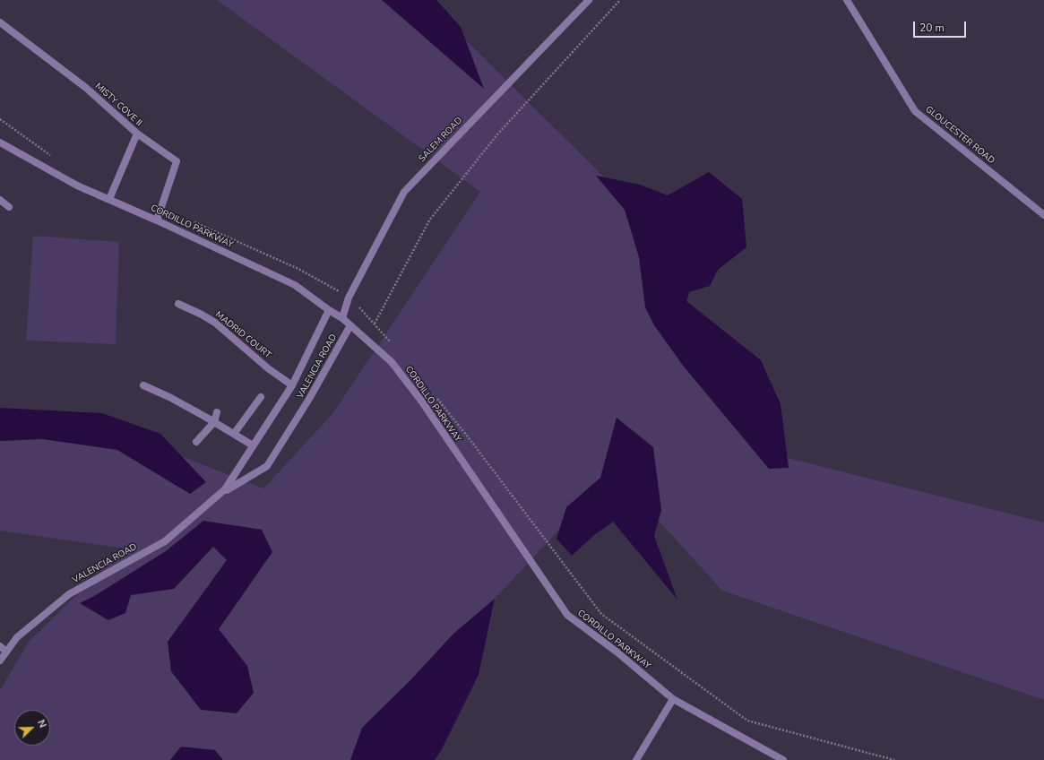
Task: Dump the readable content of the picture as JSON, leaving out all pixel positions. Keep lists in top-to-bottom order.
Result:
{
  "streets": {
    "street": [
      "MISTY COVE II",
      "GLOUCESTER ROAD",
      "SALEM ROAD",
      "CORDILLO PARKWAY",
      "MADRID COURT",
      "VALENCIA ROAD"
    ]
  },
  "crossings": [
    ["MISTY COVE II", "CORDILLO PARKWAY"],
    ["SALEM ROAD", "CORDILLO PARKWAY"],
    ["CORDILLO PARKWAY", "VALENCIA ROAD"],
    ["MADRID COURT", "VALENCIA ROAD"]
  ],
  "scale_bar": "20 m",
  "north": "top right"
}
